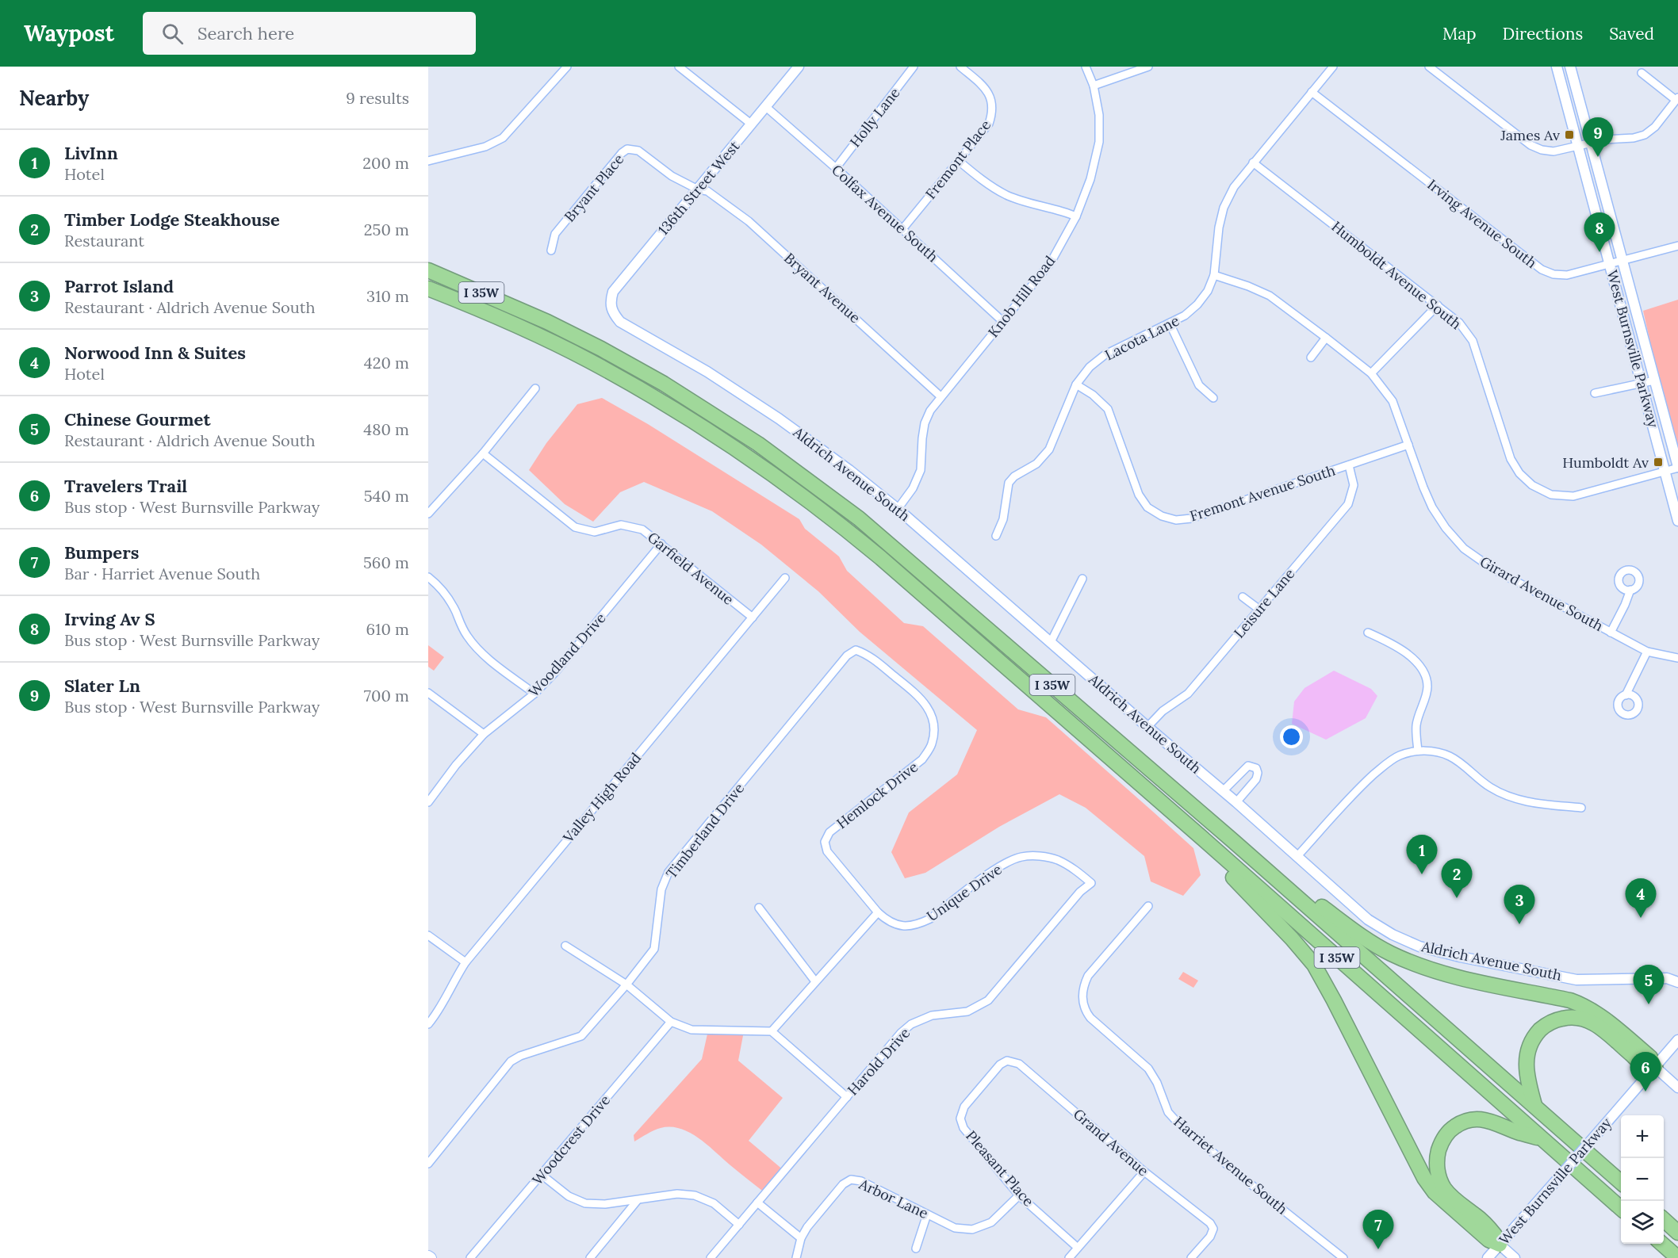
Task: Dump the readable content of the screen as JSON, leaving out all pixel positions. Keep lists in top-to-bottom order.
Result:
{
  "streets": {
    "highway": ["I 35W"],
    "street": [
      "Holly Lane",
      "Fremont Place",
      "Bryant Place",
      "136th Street West",
      "Colfax Avenue South",
      "Irving Avenue South",
      "Humboldt Avenue South",
      "Bryant Avenue",
      "Knob Hill Road",
      "Lacota Lane",
      "West Burnsville Parkway",
      "Aldrich Avenue South",
      "Fremont Avenue South",
      "Garfield Avenue",
      "Girard Avenue South",
      "Leisure Lane",
      "Woodland Drive",
      "Hemlock Drive",
      "Valley High Road",
      "Timberland Drive",
      "Unique Drive",
      "Harold Drive",
      "Woodcrest Drive",
      "Grand Avenue",
      "Harriet Avenue South",
      "Pleasant Place",
      "Arbor Lane"
    ]
  },
  "crossings": [
    ["Holly Lane", "Colfax Avenue South"],
    ["Fremont Place", "Colfax Avenue South"],
    ["Bryant Place", "136th Street West"],
    ["Bryant Place", "Bryant Avenue"],
    ["136th Street West", "Colfax Avenue South"],
    ["136th Street West", "Bryant Avenue"],
    ["136th Street West", "Aldrich Avenue South"],
    ["Colfax Avenue South", "Knob Hill Road"],
    ["Irving Avenue South", "Lacota Lane"],
    ["Irving Avenue South", "West Burnsville Parkway"],
    ["Humboldt Avenue South", "Lacota Lane"],
    ["Humboldt Avenue South", "West Burnsville Parkway"],
    ["Bryant Avenue", "Knob Hill Road"],
    ["Knob Hill Road", "Aldrich Avenue South"],
    ["Lacota Lane", "Fremont Avenue South"],
    ["Lacota Lane", "Girard Avenue South"],
    ["Aldrich Avenue South", "Leisure Lane"],
    ["Fremont Avenue South", "Girard Avenue South"],
    ["Fremont Avenue South", "Leisure Lane"],
    ["Garfield Avenue", "Woodland Drive"],
    ["Garfield Avenue", "Valley High Road"],
    ["Hemlock Drive", "Timberland Drive"],
    ["Hemlock Drive", "Unique Drive"],
    ["Unique Drive", "Harold Drive"],
    ["Grand Avenue", "Pleasant Place"],
    ["Pleasant Place", "Arbor Lane"]
  ],
  "places": {
    "transit": ["James Av", "Humboldt Av"]
  },
  "page": {
    "header": "Waypost",
    "search": "Search here",
    "nav": ["Map", "Directions", "Saved"],
    "heading": ["Nearby", "9 results"],
    "pins": [
      "9",
      "8",
      "1",
      "2",
      "4",
      "3",
      "5",
      "6",
      "7"
    ],
    "list": [
      {
        "mark": "1",
        "name": "LivInn",
        "note": "Hotel",
        "value": "200 m"
      },
      {
        "mark": "2",
        "name": "Timber Lodge Steakhouse",
        "note": "Restaurant",
        "value": "250 m"
      },
      {
        "mark": "3",
        "name": "Parrot Island",
        "note": "Restaurant · Aldrich Avenue South",
        "value": "310 m"
      },
      {
        "mark": "4",
        "name": "Norwood Inn & Suites",
        "note": "Hotel",
        "value": "420 m"
      },
      {
        "mark": "5",
        "name": "Chinese Gourmet",
        "note": "Restaurant · Aldrich Avenue South",
        "value": "480 m"
      },
      {
        "mark": "6",
        "name": "Travelers Trail",
        "note": "Bus stop · West Burnsville Parkway",
        "value": "540 m"
      },
      {
        "mark": "7",
        "name": "Bumpers",
        "note": "Bar · Harriet Avenue South",
        "value": "560 m"
      },
      {
        "mark": "8",
        "name": "Irving Av S",
        "note": "Bus stop · West Burnsville Parkway",
        "value": "610 m"
      },
      {
        "mark": "9",
        "name": "Slater Ln",
        "note": "Bus stop · West Burnsville Parkway",
        "value": "700 m"
      }
    ],
    "map_buttons": ["+", "−"]
  }
}
